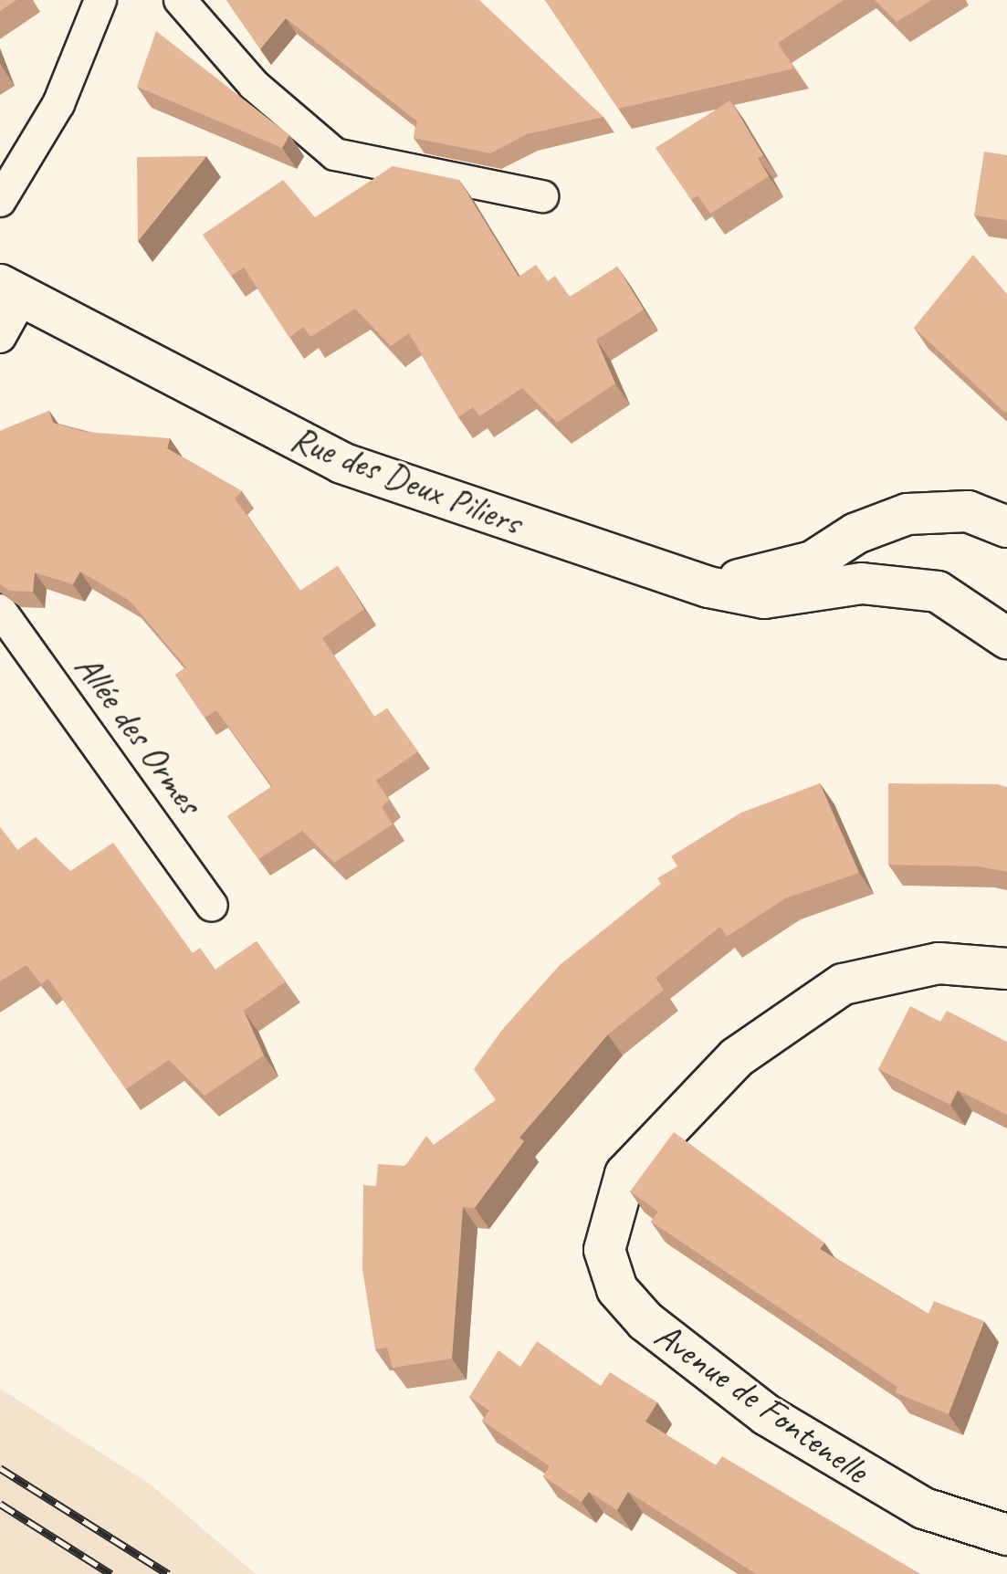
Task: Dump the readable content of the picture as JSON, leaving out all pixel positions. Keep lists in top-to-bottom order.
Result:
{
  "streets": {
    "street": ["Rue des Deux Piliers", "Avenue de Fontenelle"],
    "lane": ["Allée des Ormes"]
  }
}
